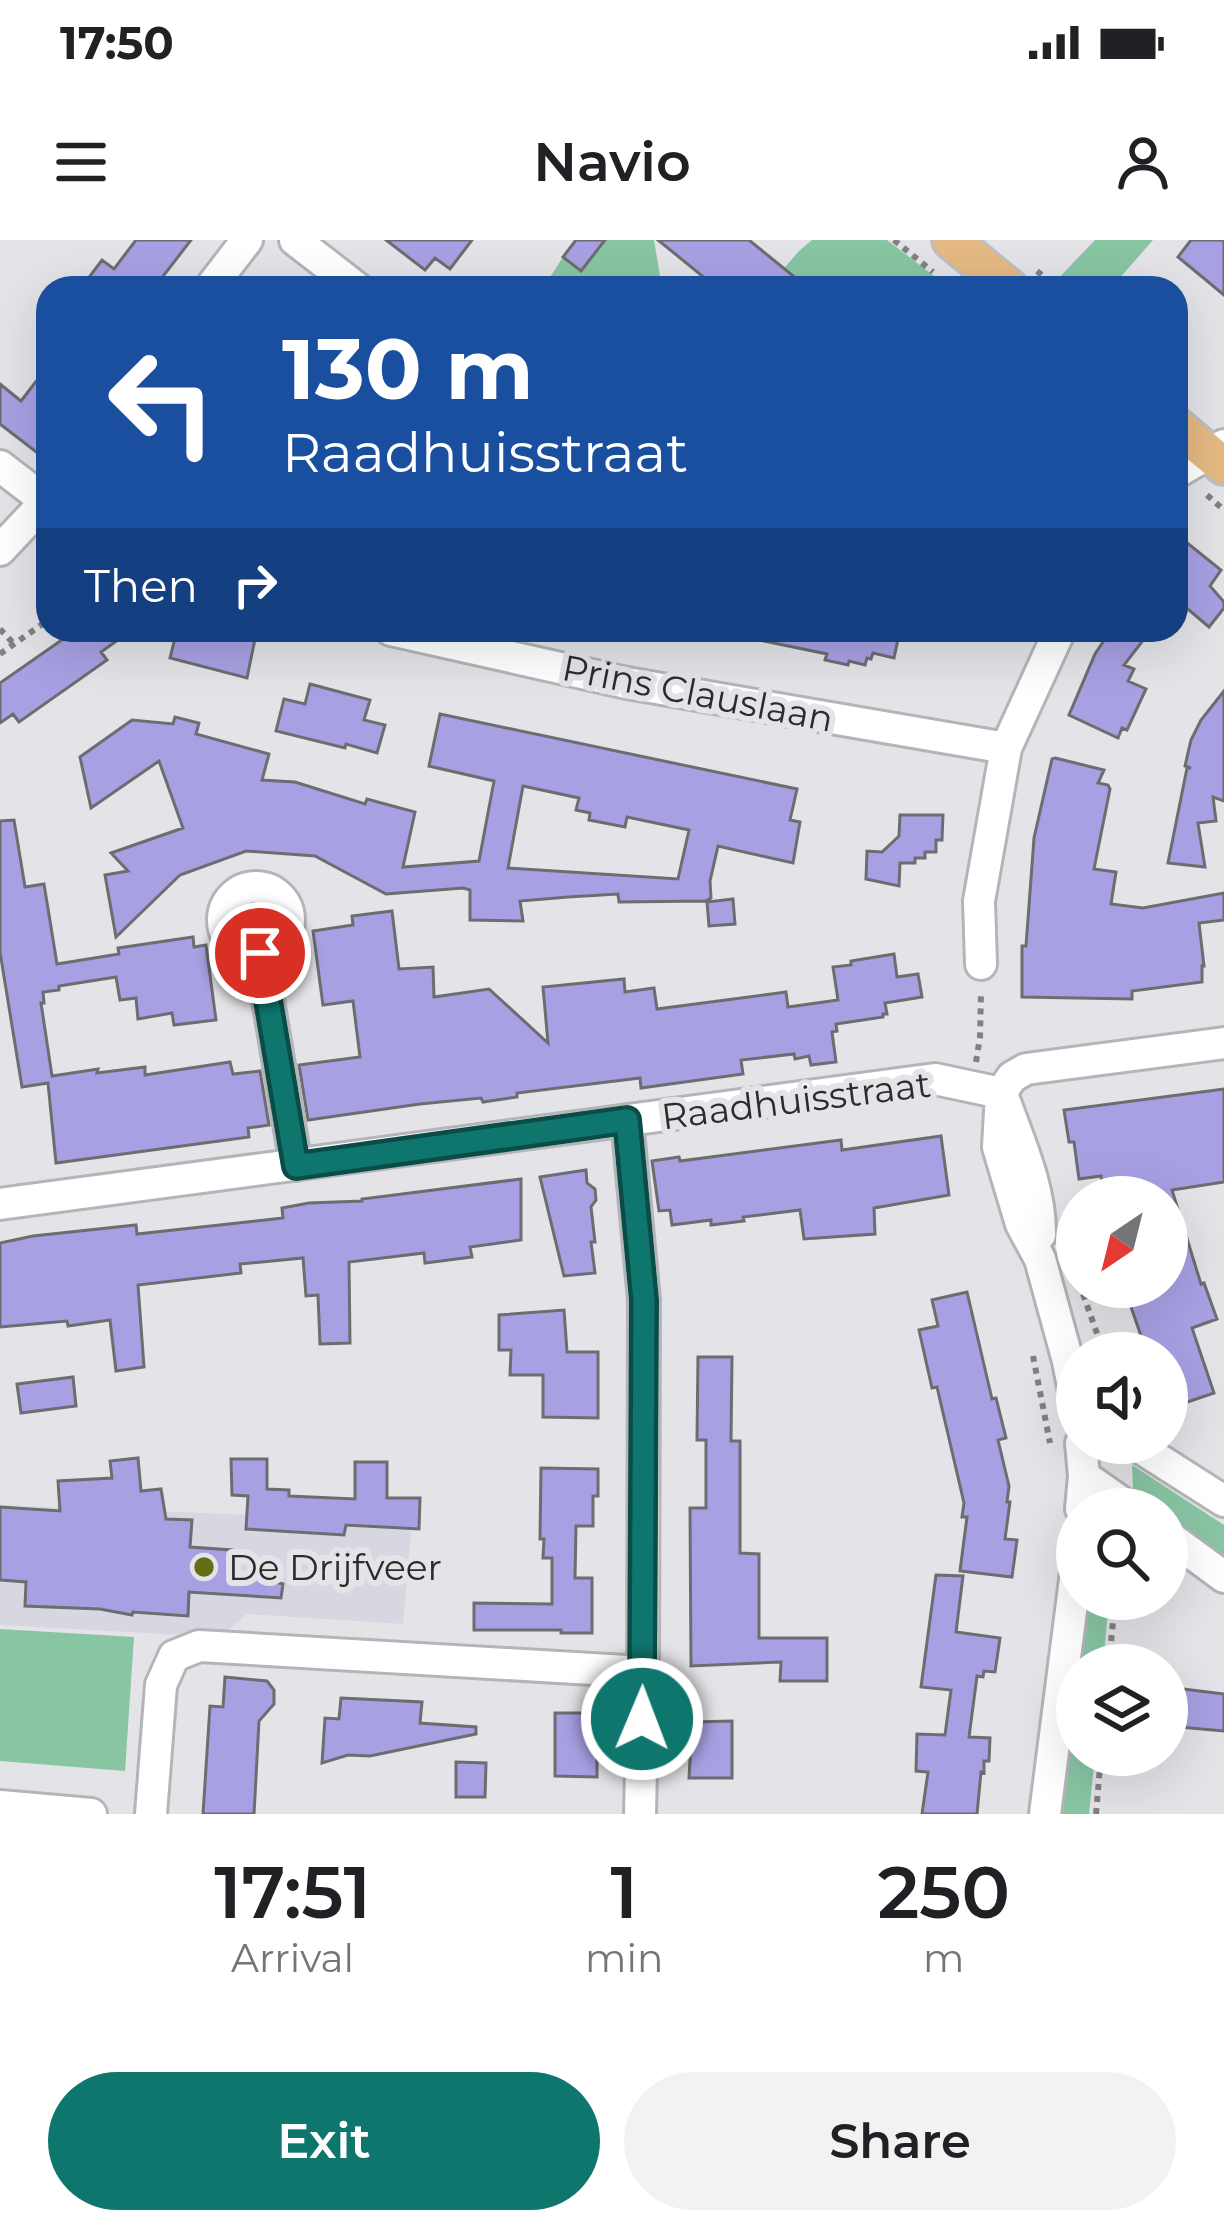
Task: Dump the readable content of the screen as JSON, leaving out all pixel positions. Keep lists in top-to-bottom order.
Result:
{
  "streets": {
    "street": ["Prins Clauslaan", "Raadhuisstraat"]
  },
  "places": ["De Drijfveer"],
  "north": "bottom left",
  "page": {
    "status": "17:50",
    "header": "Navio",
    "turn": ["130 m", "Raadhuisstraat"],
    "then": "Then",
    "eta": [
      "17:51",
      "Arrival",
      "1",
      "min",
      "250",
      "m"
    ],
    "buttons": ["Exit", "Share"]
  }
}
